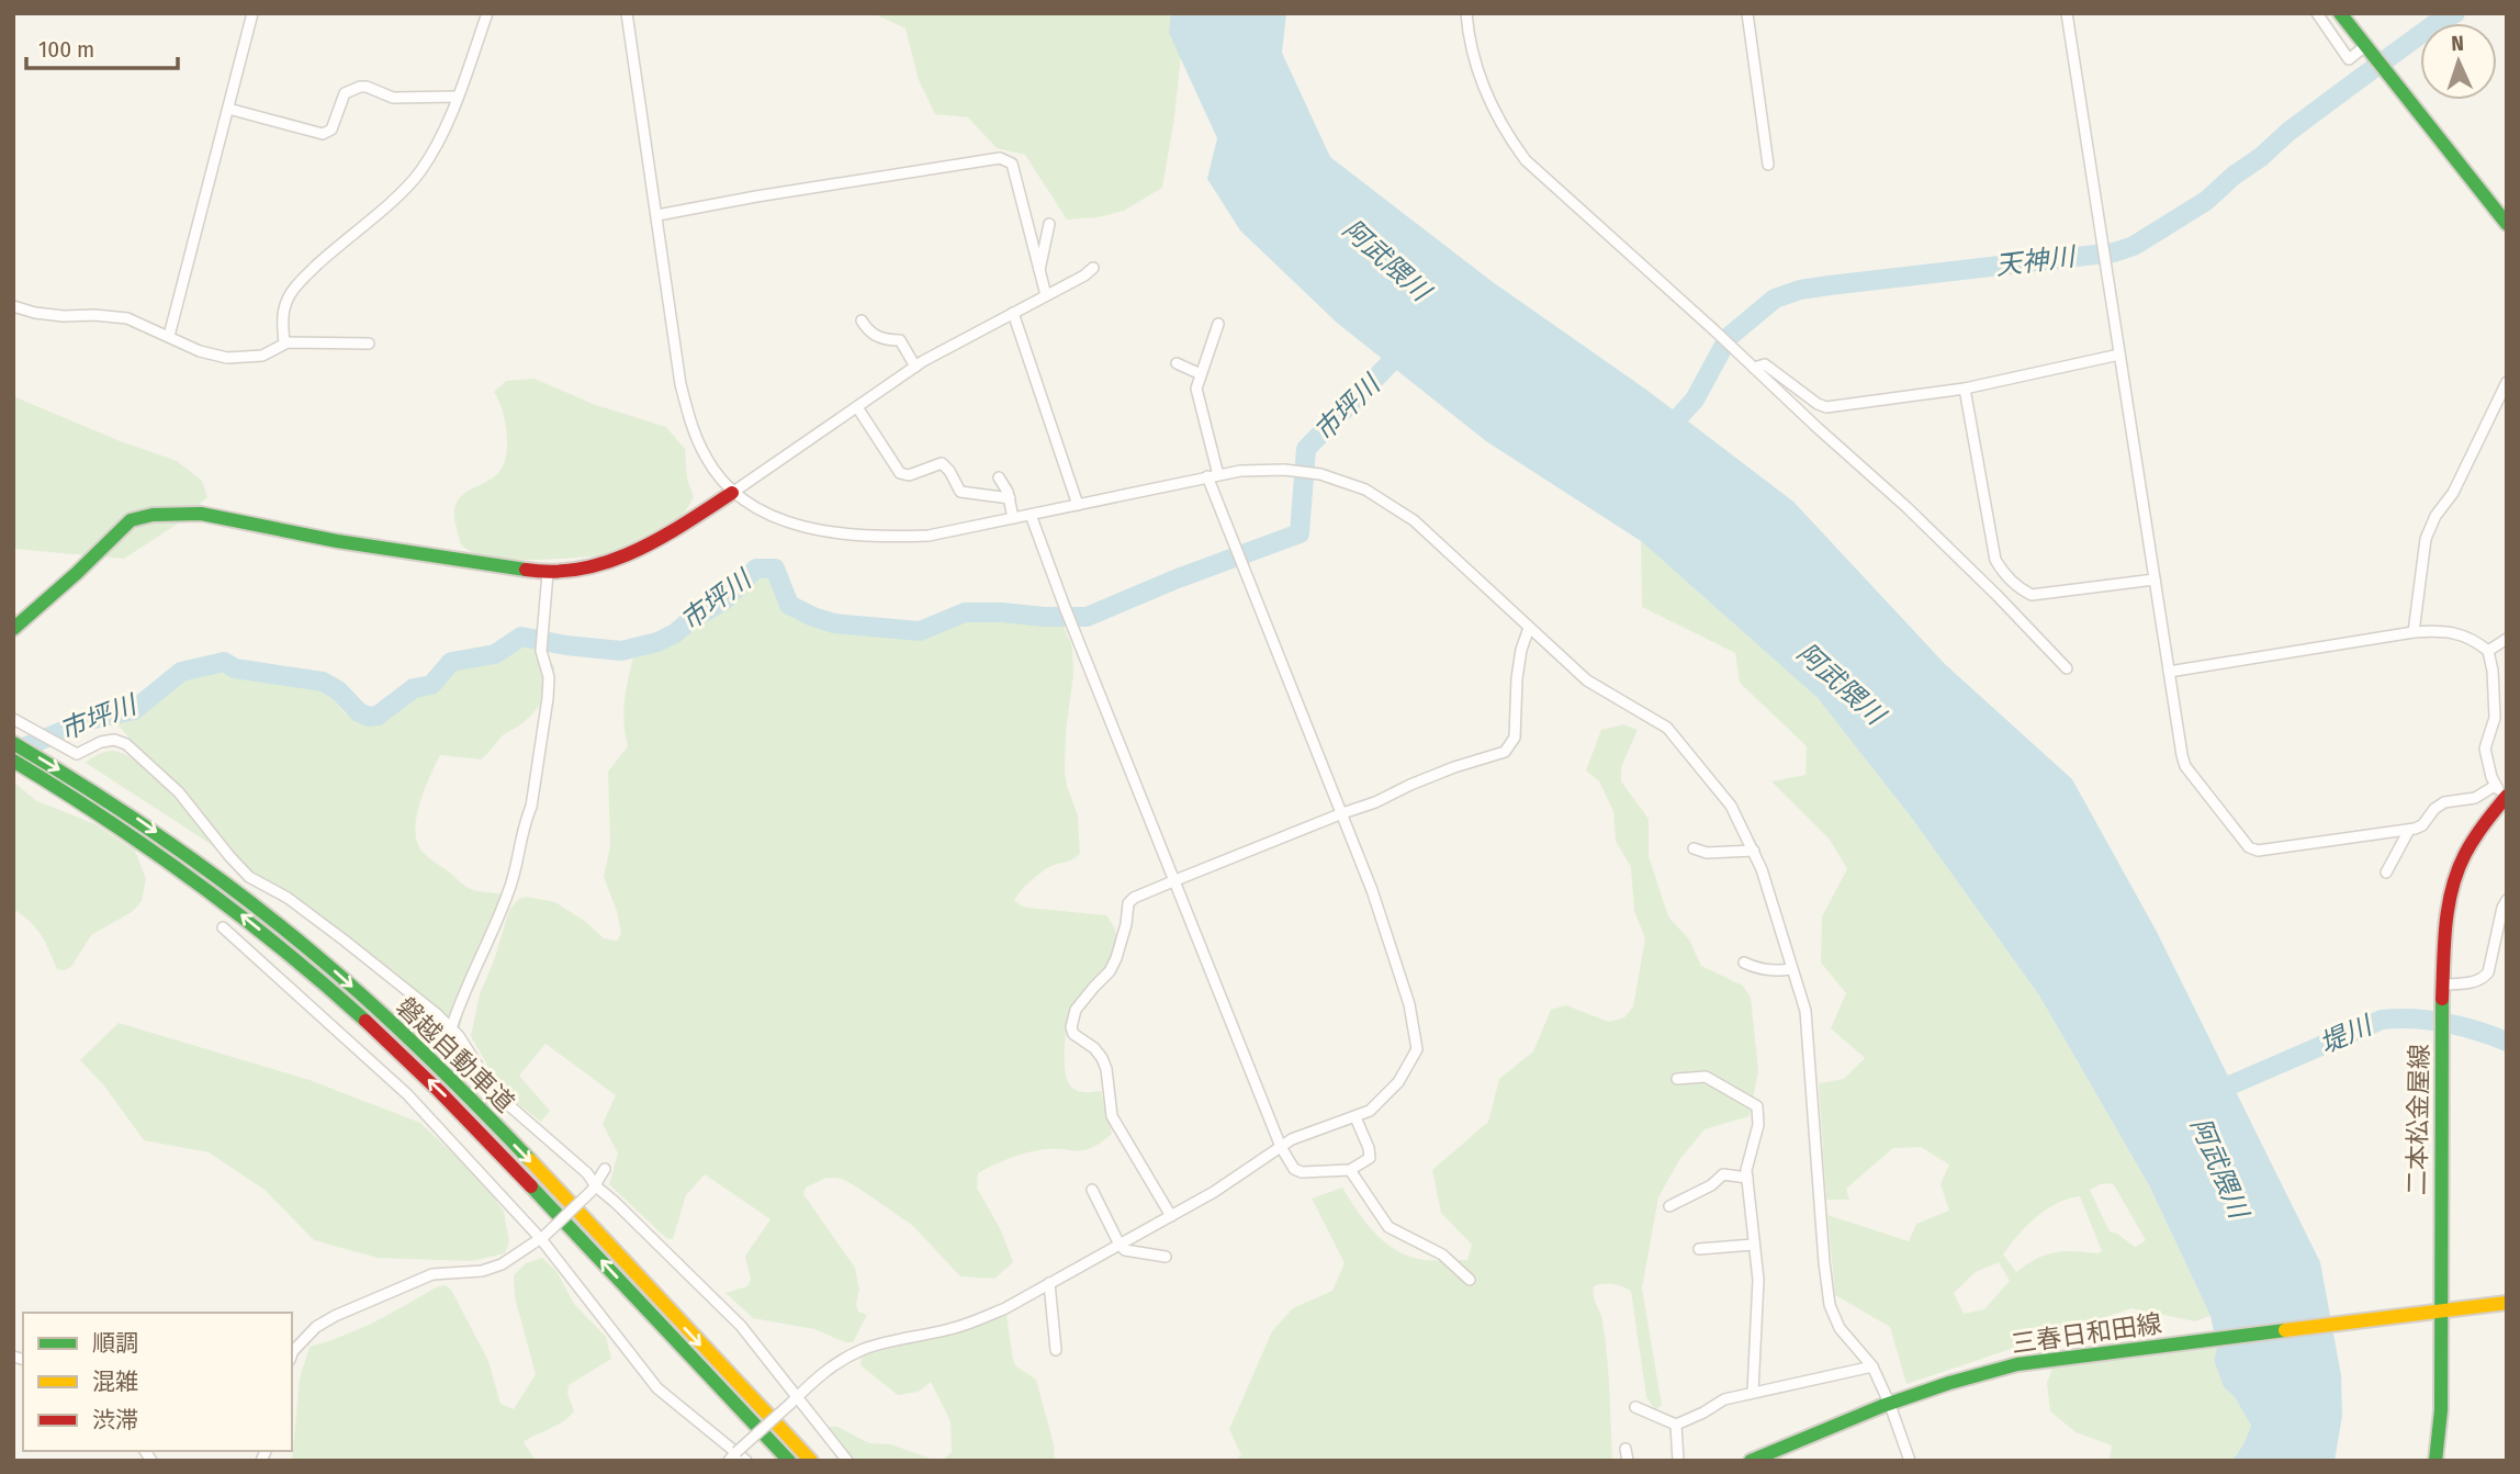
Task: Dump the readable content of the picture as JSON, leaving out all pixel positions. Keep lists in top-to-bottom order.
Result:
{
  "streets": {
    "main road": ["磐越自動車道", "二本松金屋線", "三春日和田線"]
  },
  "crossings": [
    ["二本松金屋線", "三春日和田線"]
  ],
  "water": [
    "阿武隈川",
    "天神川",
    "市坪川",
    "堤川"
  ],
  "legend": ["順調", "混雑", "渋滞"],
  "scale_bar": "100 m",
  "north": "top"
}
